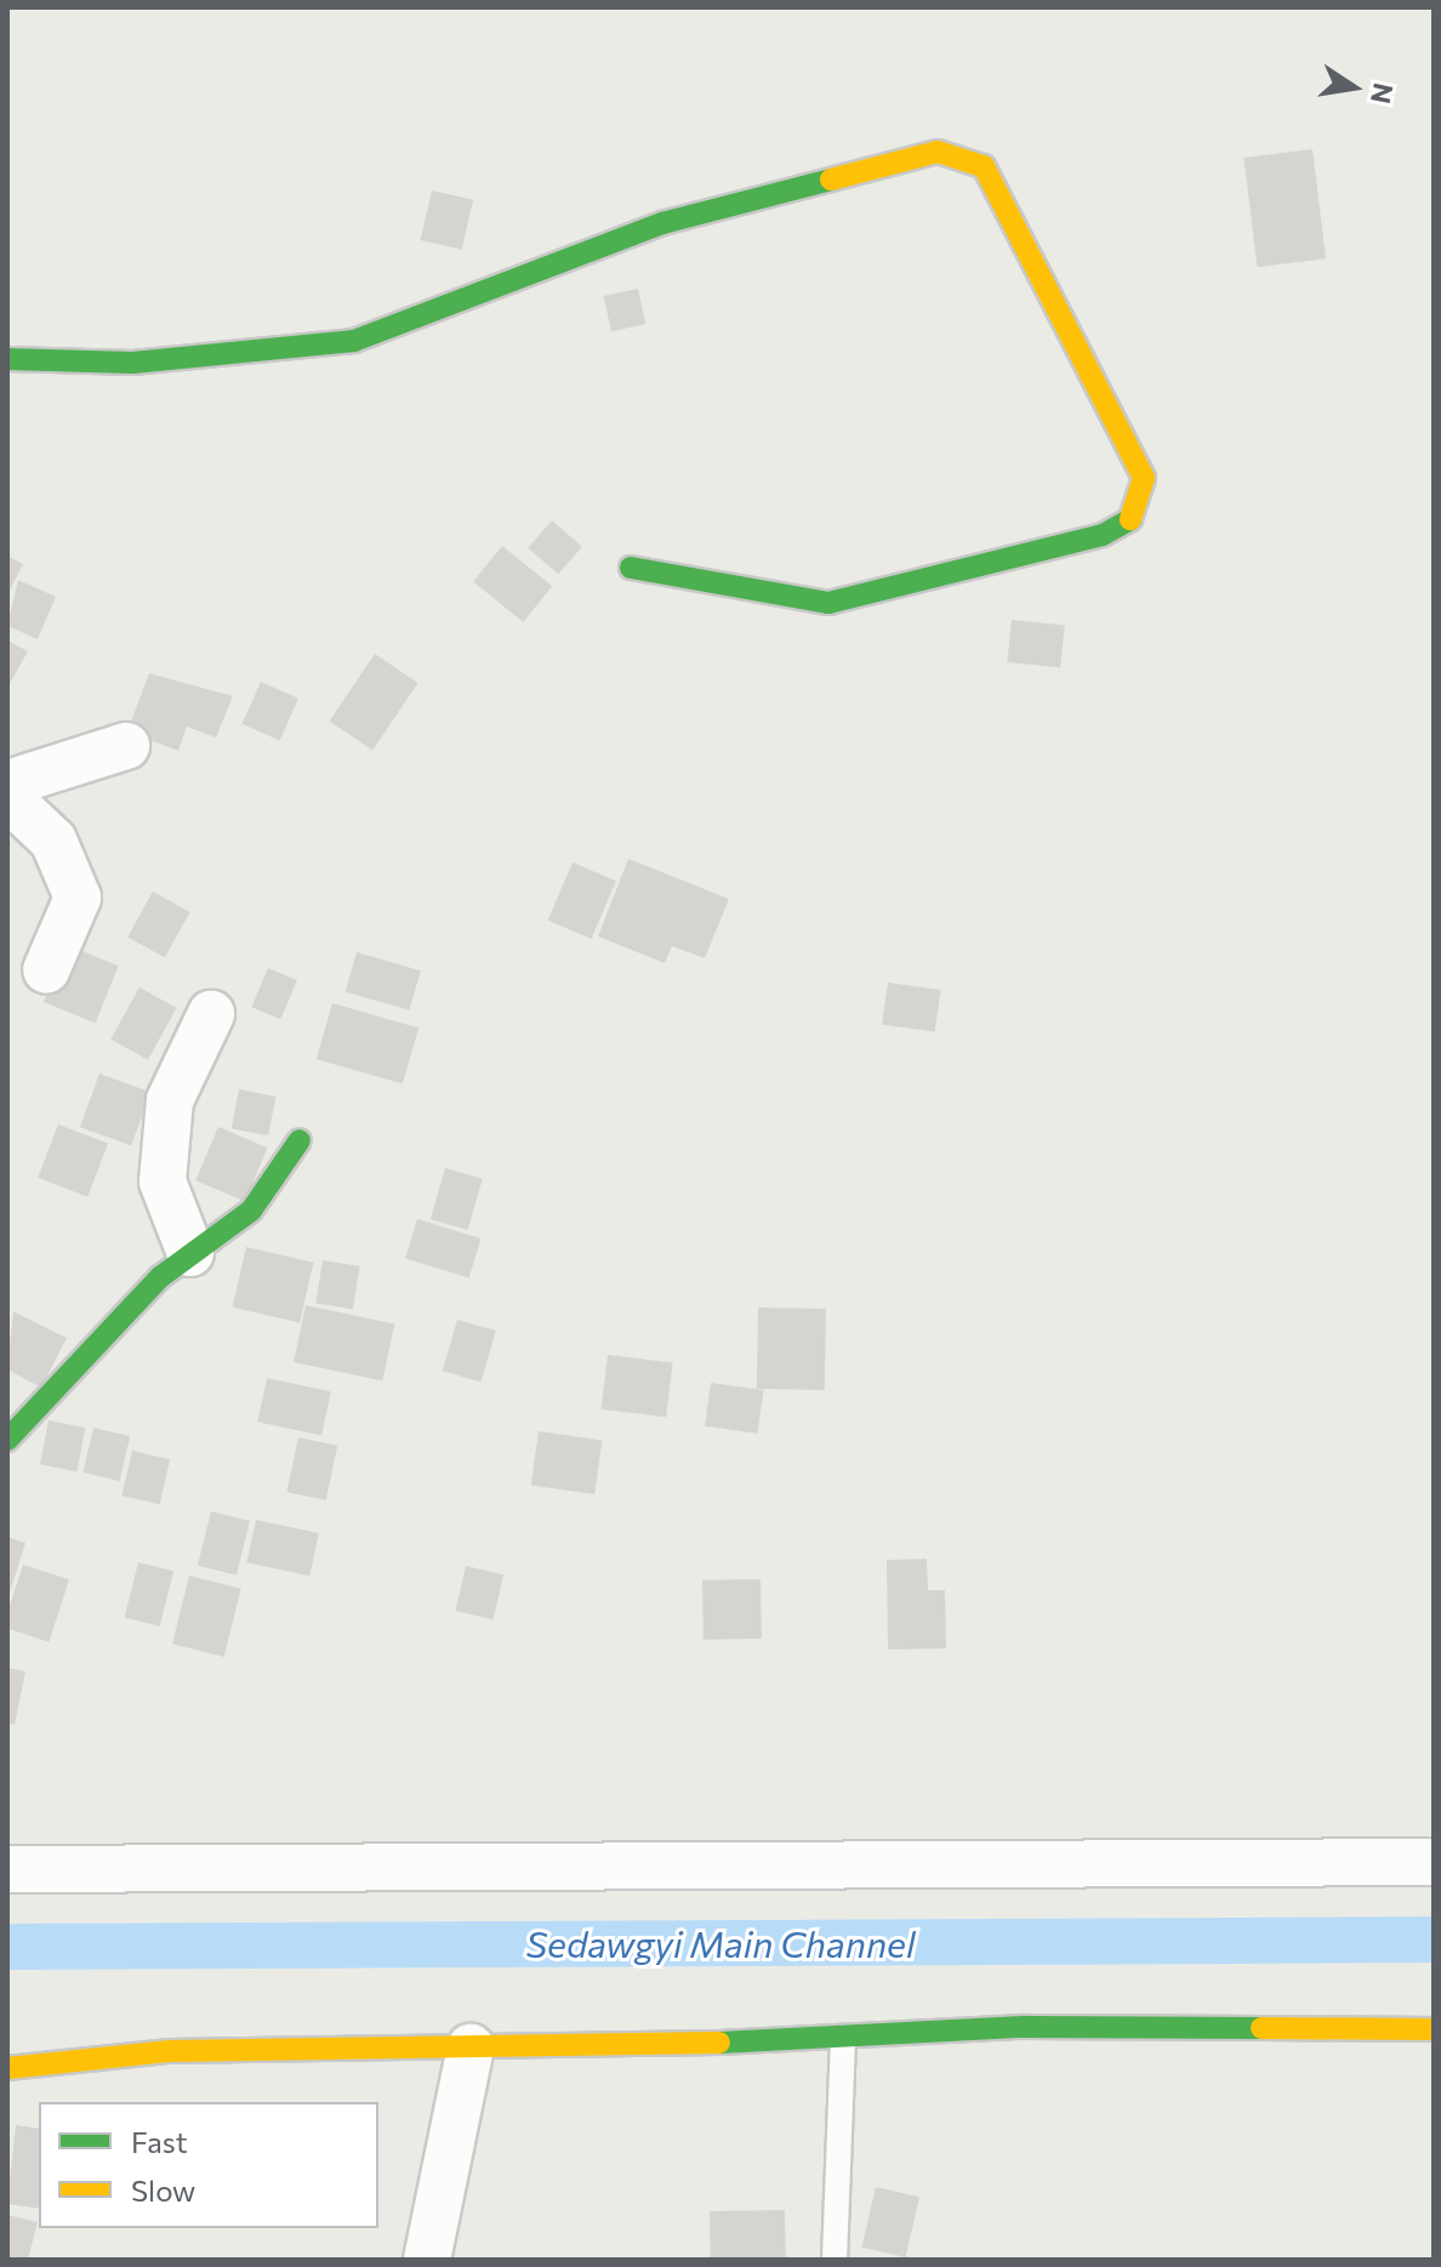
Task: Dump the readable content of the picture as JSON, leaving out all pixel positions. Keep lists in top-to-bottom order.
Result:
{
  "water": ["Sedawgyi Main Channel"],
  "legend": ["Fast", "Slow"],
  "north": "right"
}
